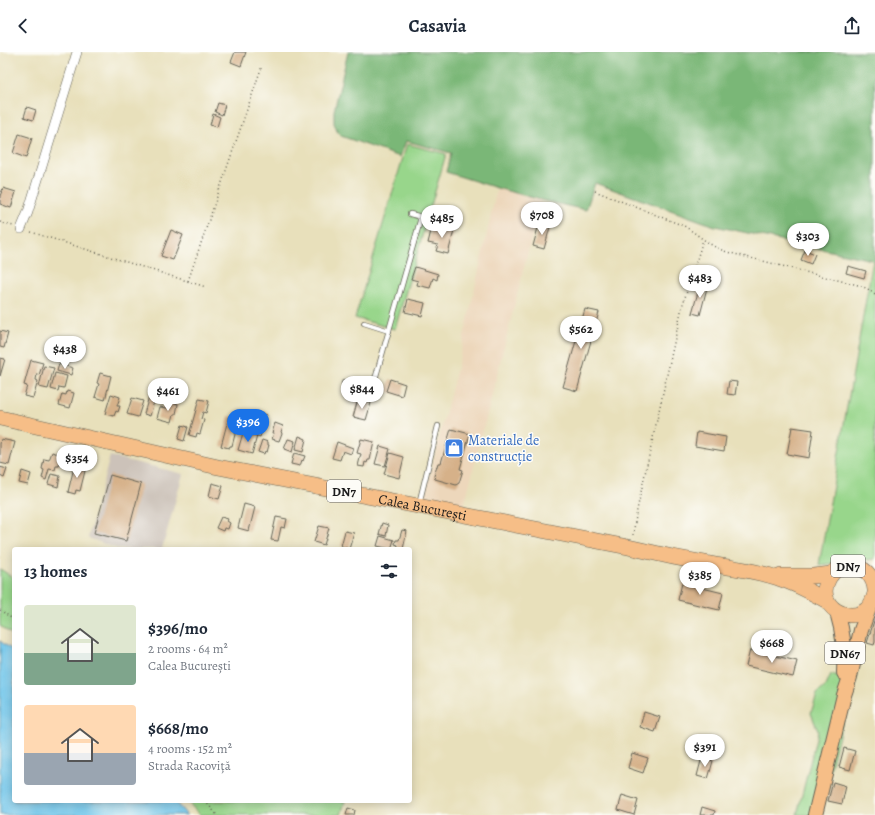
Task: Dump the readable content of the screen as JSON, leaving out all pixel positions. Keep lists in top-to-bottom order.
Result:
{
  "streets": {
    "highway": ["DN7", "Calea București"],
    "main road": ["DN67"]
  },
  "crossings": [
    ["DN7", "Calea București"],
    ["DN7", "DN67"],
    ["Calea București", "DN67"]
  ],
  "places": {
    "shop": ["Materiale de construcție"]
  },
  "page": {
    "header": "Casavia",
    "price": [
      "$708",
      "$485",
      "$303",
      "$483",
      "$562",
      "$438",
      "$844",
      "$461",
      "$396",
      "$354",
      "$385",
      "$668",
      "$391"
    ],
    "heading": "13 homes",
    "list": [
      {
        "name": "$396/mo",
        "note": "2 rooms · 64 m² · Calea București"
      },
      {
        "name": "$668/mo",
        "note": "4 rooms · 152 m² · Strada Racoviță"
      }
    ]
  }
}
